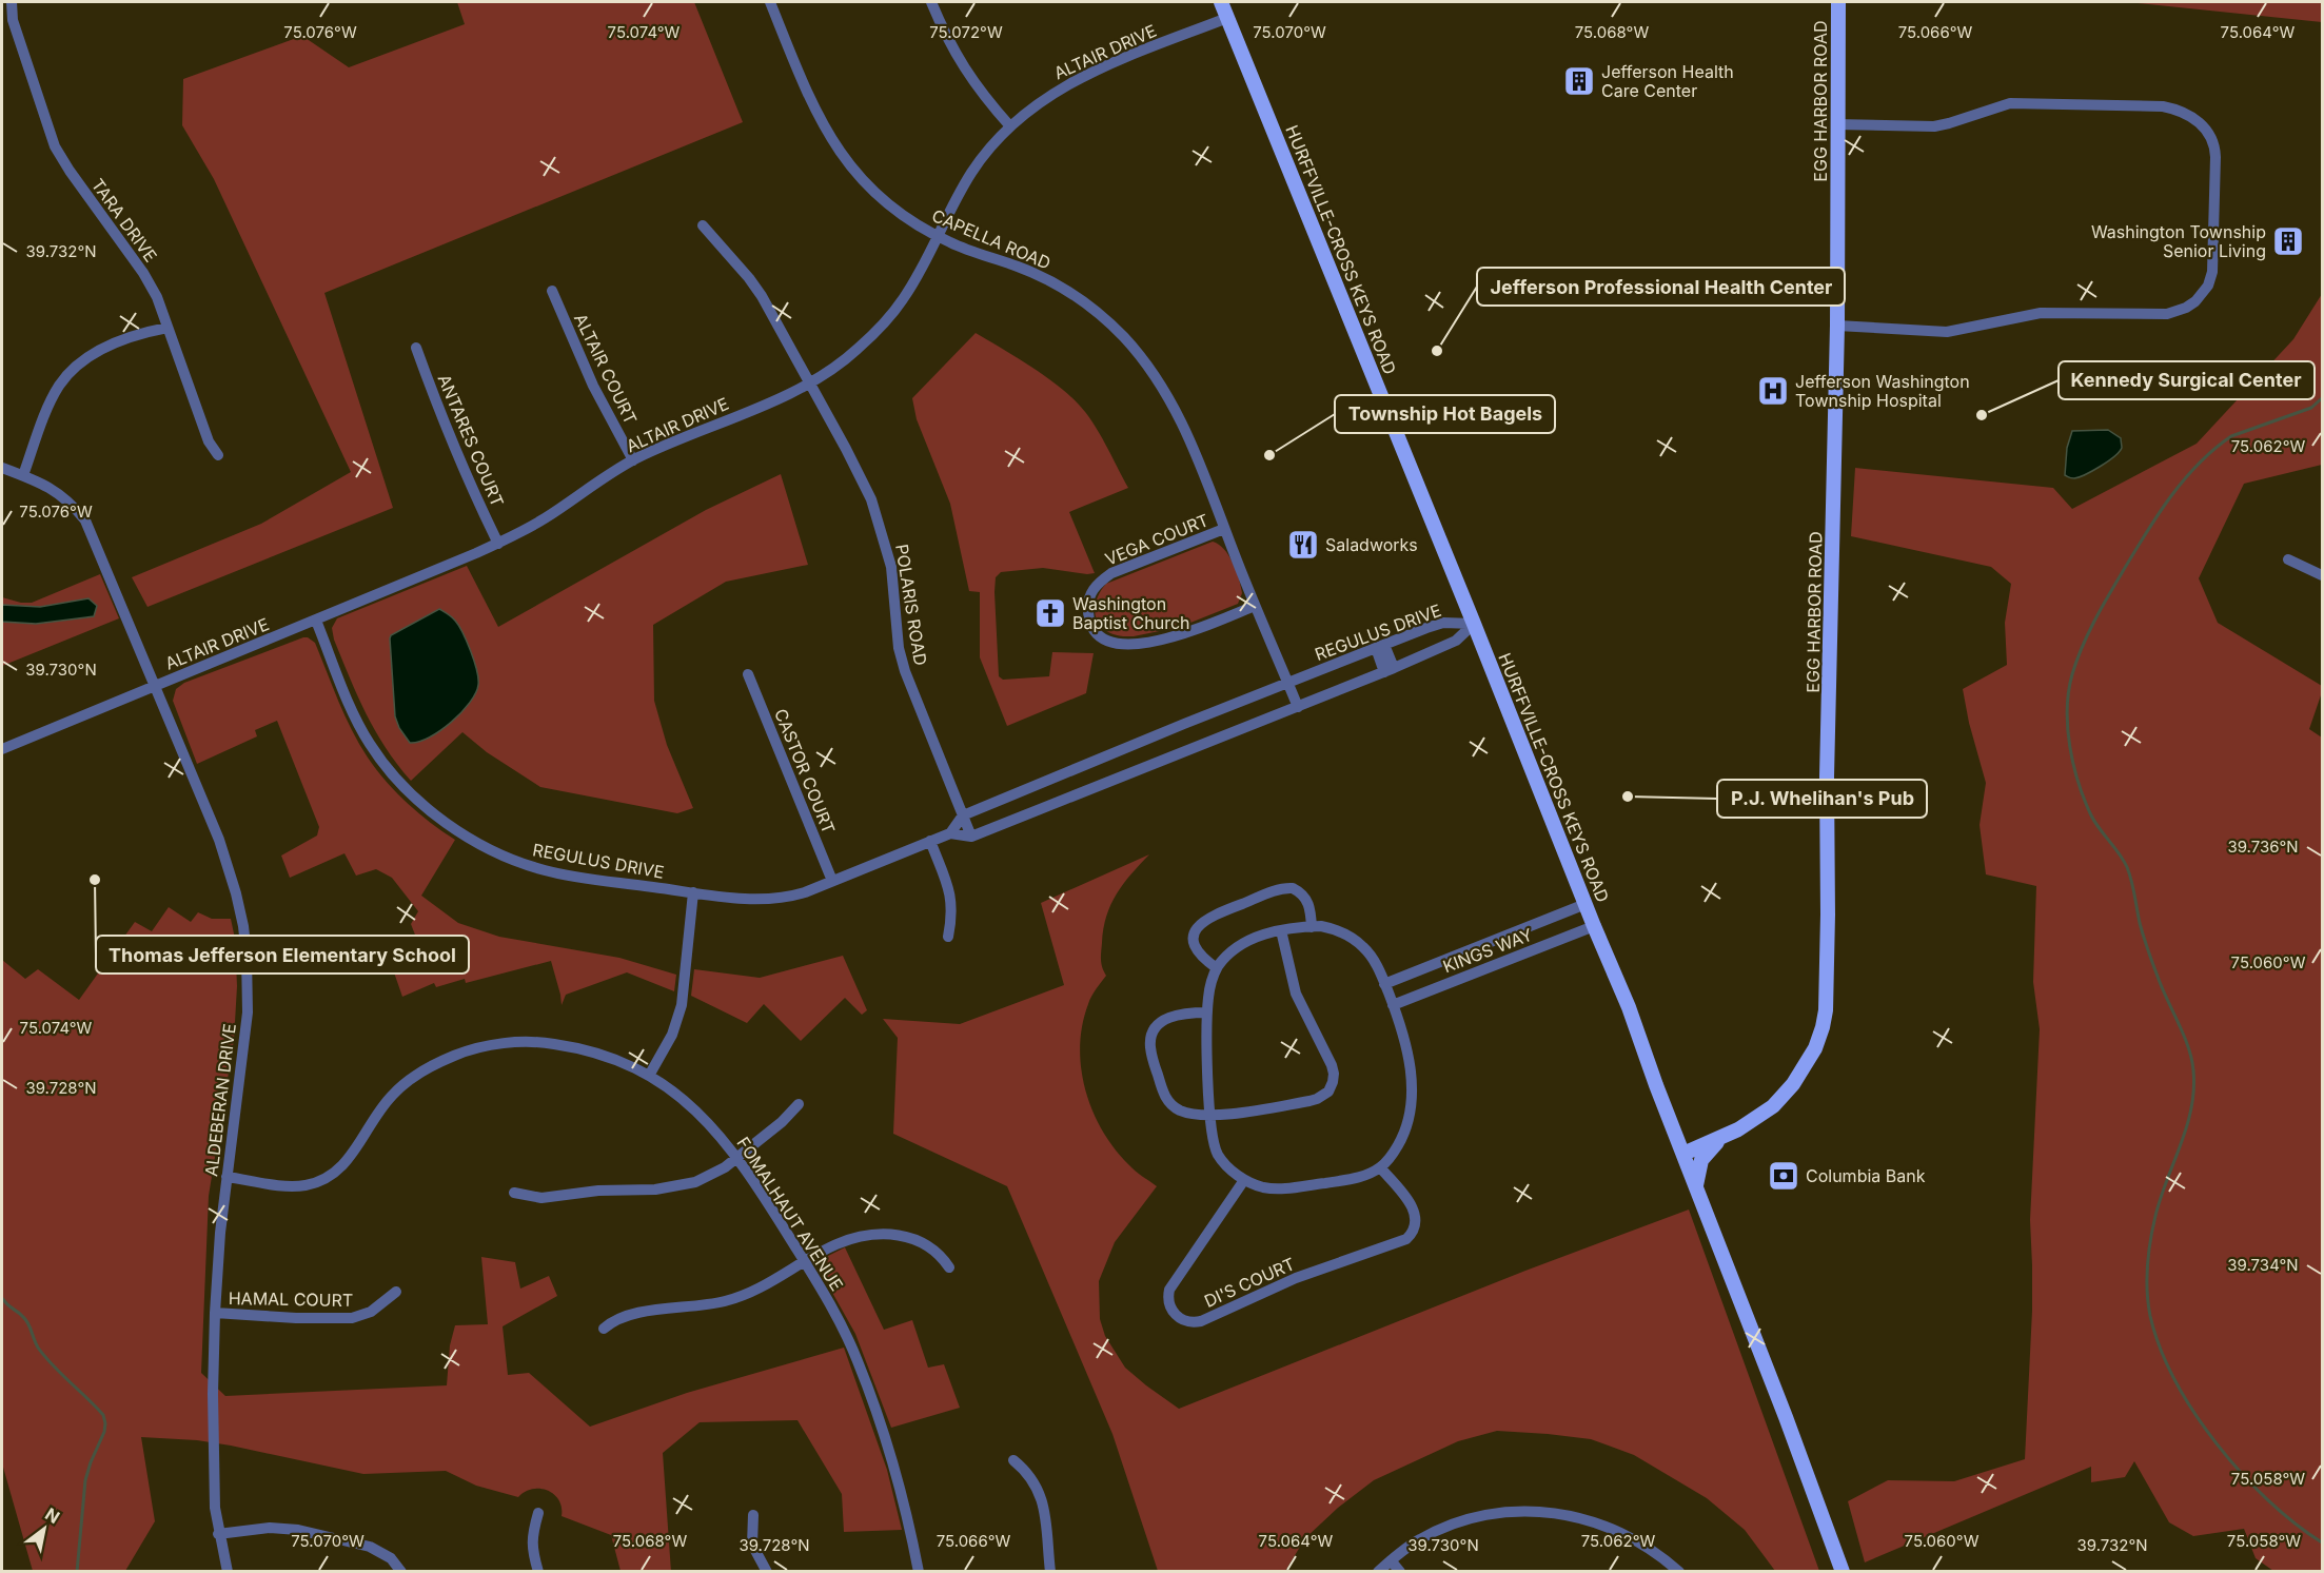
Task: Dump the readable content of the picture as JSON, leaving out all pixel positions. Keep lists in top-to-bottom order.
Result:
{
  "streets": {
    "main road": ["EGG HARBOR ROAD", "HURFFVILLE-CROSS KEYS ROAD"],
    "street": [
      "ALTAIR DRIVE",
      "TARA DRIVE",
      "CAPELLA ROAD",
      "ALTAIR COURT",
      "ANTARES COURT",
      "VEGA COURT",
      "POLARIS ROAD",
      "REGULUS DRIVE",
      "CASTOR COURT",
      "KINGS WAY",
      "ALDEBERAN DRIVE",
      "FOMALHAUT AVENUE",
      "DI'S COURT",
      "HAMAL COURT"
    ]
  },
  "crossings": [
    ["ALTAIR DRIVE", "CAPELLA ROAD"],
    ["ALTAIR DRIVE", "HURFFVILLE-CROSS KEYS ROAD"],
    ["ALTAIR DRIVE", "ALTAIR COURT"],
    ["ALTAIR DRIVE", "ANTARES COURT"],
    ["ALTAIR DRIVE", "POLARIS ROAD"],
    ["ALTAIR DRIVE", "REGULUS DRIVE"],
    ["ALTAIR DRIVE", "ALDEBERAN DRIVE"],
    ["EGG HARBOR ROAD", "HURFFVILLE-CROSS KEYS ROAD"],
    ["CAPELLA ROAD", "VEGA COURT"],
    ["CAPELLA ROAD", "REGULUS DRIVE"],
    ["HURFFVILLE-CROSS KEYS ROAD", "REGULUS DRIVE"],
    ["HURFFVILLE-CROSS KEYS ROAD", "KINGS WAY"],
    ["POLARIS ROAD", "REGULUS DRIVE"],
    ["REGULUS DRIVE", "CASTOR COURT"],
    ["ALDEBERAN DRIVE", "FOMALHAUT AVENUE"],
    ["ALDEBERAN DRIVE", "HAMAL COURT"]
  ],
  "places": {
    "building": ["Jefferson Health Care Center", "Washington Township Senior Living"],
    "other": [
      "Jefferson Professional Health Center",
      "Kennedy Surgical Center",
      "Township Hot Bagels",
      "P.J. Whelihan's Pub",
      "Thomas Jefferson Elementary School"
    ],
    "hospital": ["Jefferson Washington Township Hospital"],
    "restaurant": ["Saladworks"],
    "church": ["Washington Baptist Church"],
    "bank": ["Columbia Bank"]
  },
  "north": "top right",
  "coordinates": [
    "75.066°W",
    "75.076°W",
    "75.074°W",
    "75.072°W",
    "75.070°W",
    "75.068°W",
    "75.064°W",
    "39.732°N",
    "75.062°W",
    "39.730°N",
    "39.736°N",
    "75.060°W",
    "39.728°N",
    "39.734°N",
    "75.058°W"
  ]
}
